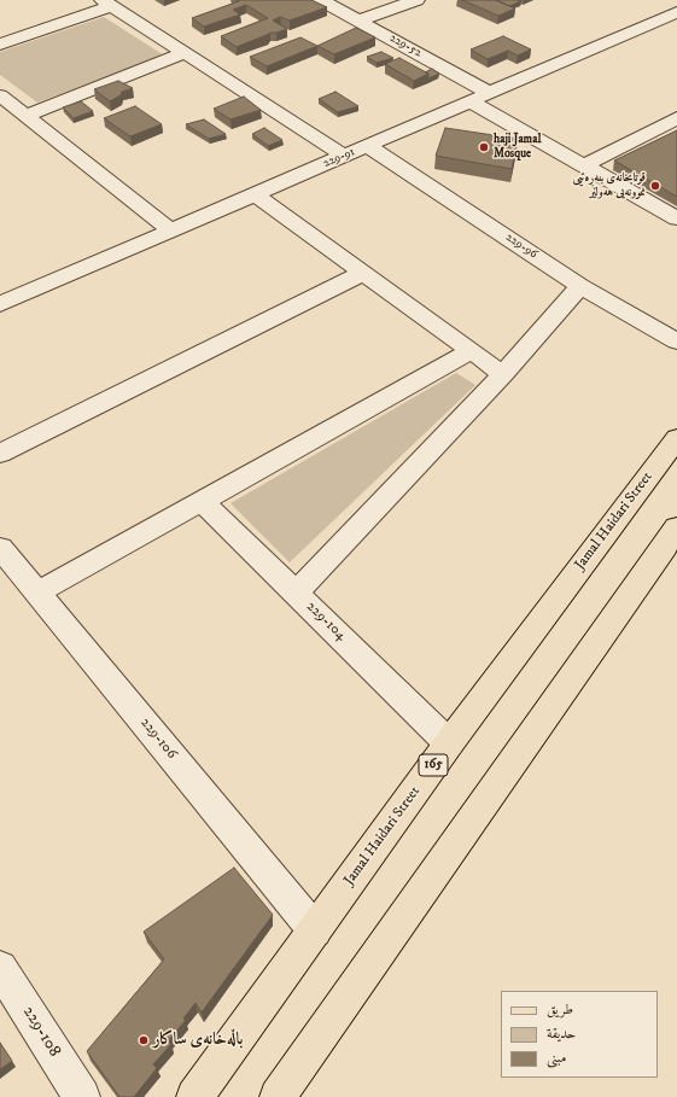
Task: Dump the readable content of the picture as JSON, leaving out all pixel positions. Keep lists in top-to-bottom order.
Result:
{
  "streets": {
    "main road": ["Jamal Haidari Street", "165"],
    "street": [
      "229-52",
      "229-91",
      "229-96",
      "229-104",
      "229-106",
      "229-108"
    ]
  },
  "crossings": [
    ["229-52", "229-91"],
    ["229-91", "229-96"],
    ["Jamal Haidari Street", "229-104"],
    ["Jamal Haidari Street", "229-106"]
  ],
  "places": ["haji Jamal Mosque", "قوتابخانەی بنەڕەتیی نموونەیی هەولێر", "باڵەخانەی ساکار"],
  "legend": ["طريق", "حديقة", "مبنى"]
}
